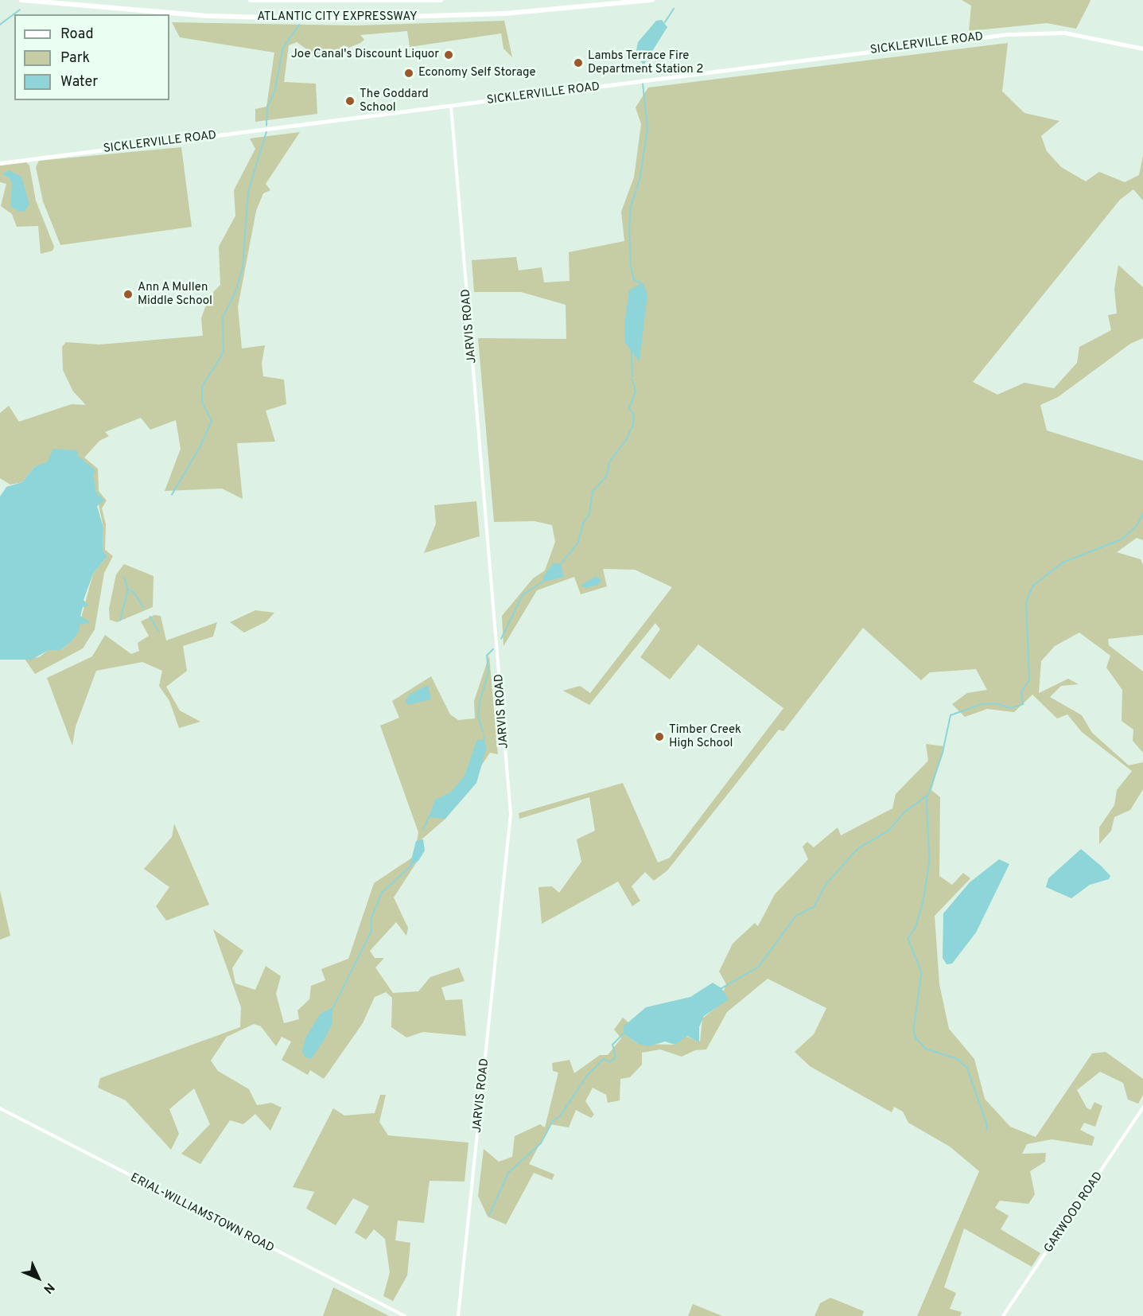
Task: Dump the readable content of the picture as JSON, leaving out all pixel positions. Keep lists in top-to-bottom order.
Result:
{
  "streets": {
    "highway": ["ATLANTIC CITY EXPRESSWAY"],
    "main road": ["SICKLERVILLE ROAD"],
    "street": ["JARVIS ROAD", "GARWOOD ROAD", "ERIAL-WILLIAMSTOWN ROAD"]
  },
  "crossings": [
    ["SICKLERVILLE ROAD", "JARVIS ROAD"]
  ],
  "places": [
    "Joe Canal's Discount Liquor",
    "Lambs Terrace Fire Department Station 2",
    "Economy Self Storage",
    "The Goddard School",
    "Ann A Mullen Middle School",
    "Timber Creek High School"
  ],
  "legend": ["Road", "Park", "Water"],
  "north": "bottom right"
}
